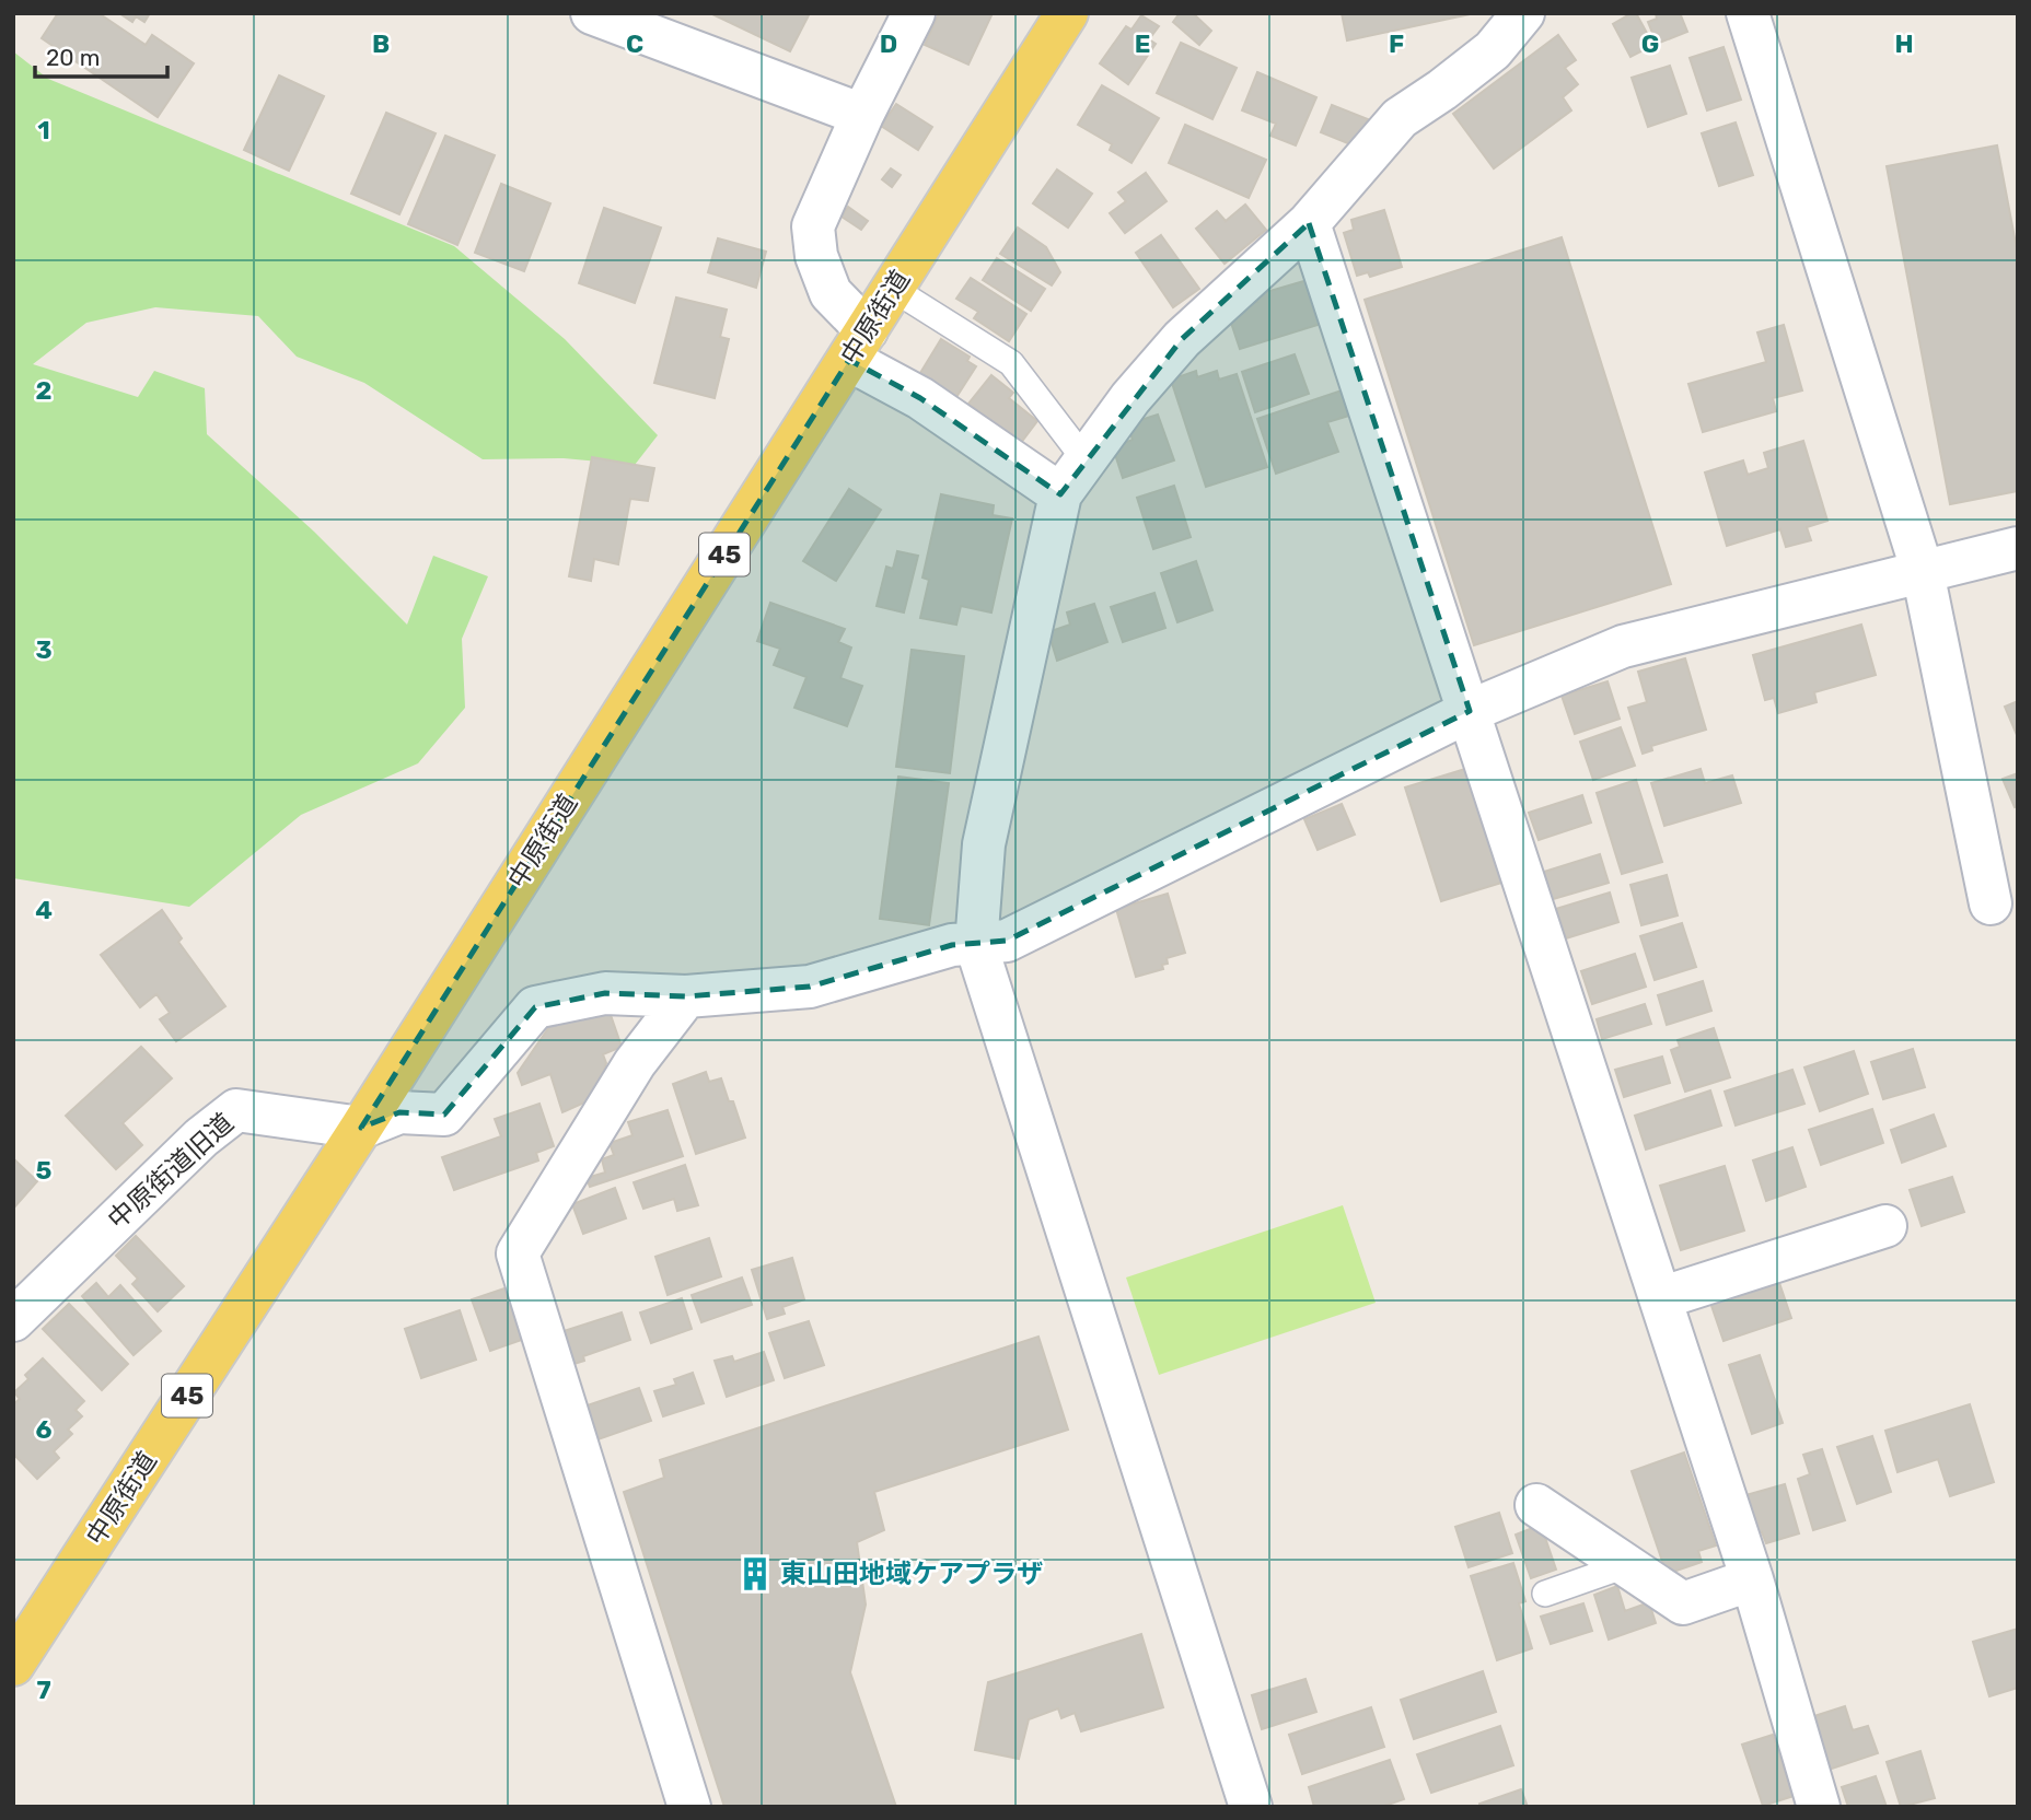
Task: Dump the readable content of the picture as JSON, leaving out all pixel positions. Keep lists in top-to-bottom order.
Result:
{
  "streets": {
    "main road": ["中原街道", "45"],
    "street": ["中原街道旧道"]
  },
  "crossings": [
    ["中原街道", "中原街道旧道"]
  ],
  "places": {
    "building": ["東山田地域ケアプラザ"]
  },
  "scale_bar": "20 m",
  "grid": {
    "columns": [
      "B",
      "C",
      "D",
      "E",
      "F",
      "G",
      "H"
    ],
    "rows": [
      "1",
      "2",
      "3",
      "4",
      "5",
      "6",
      "7"
    ]
  }
}
